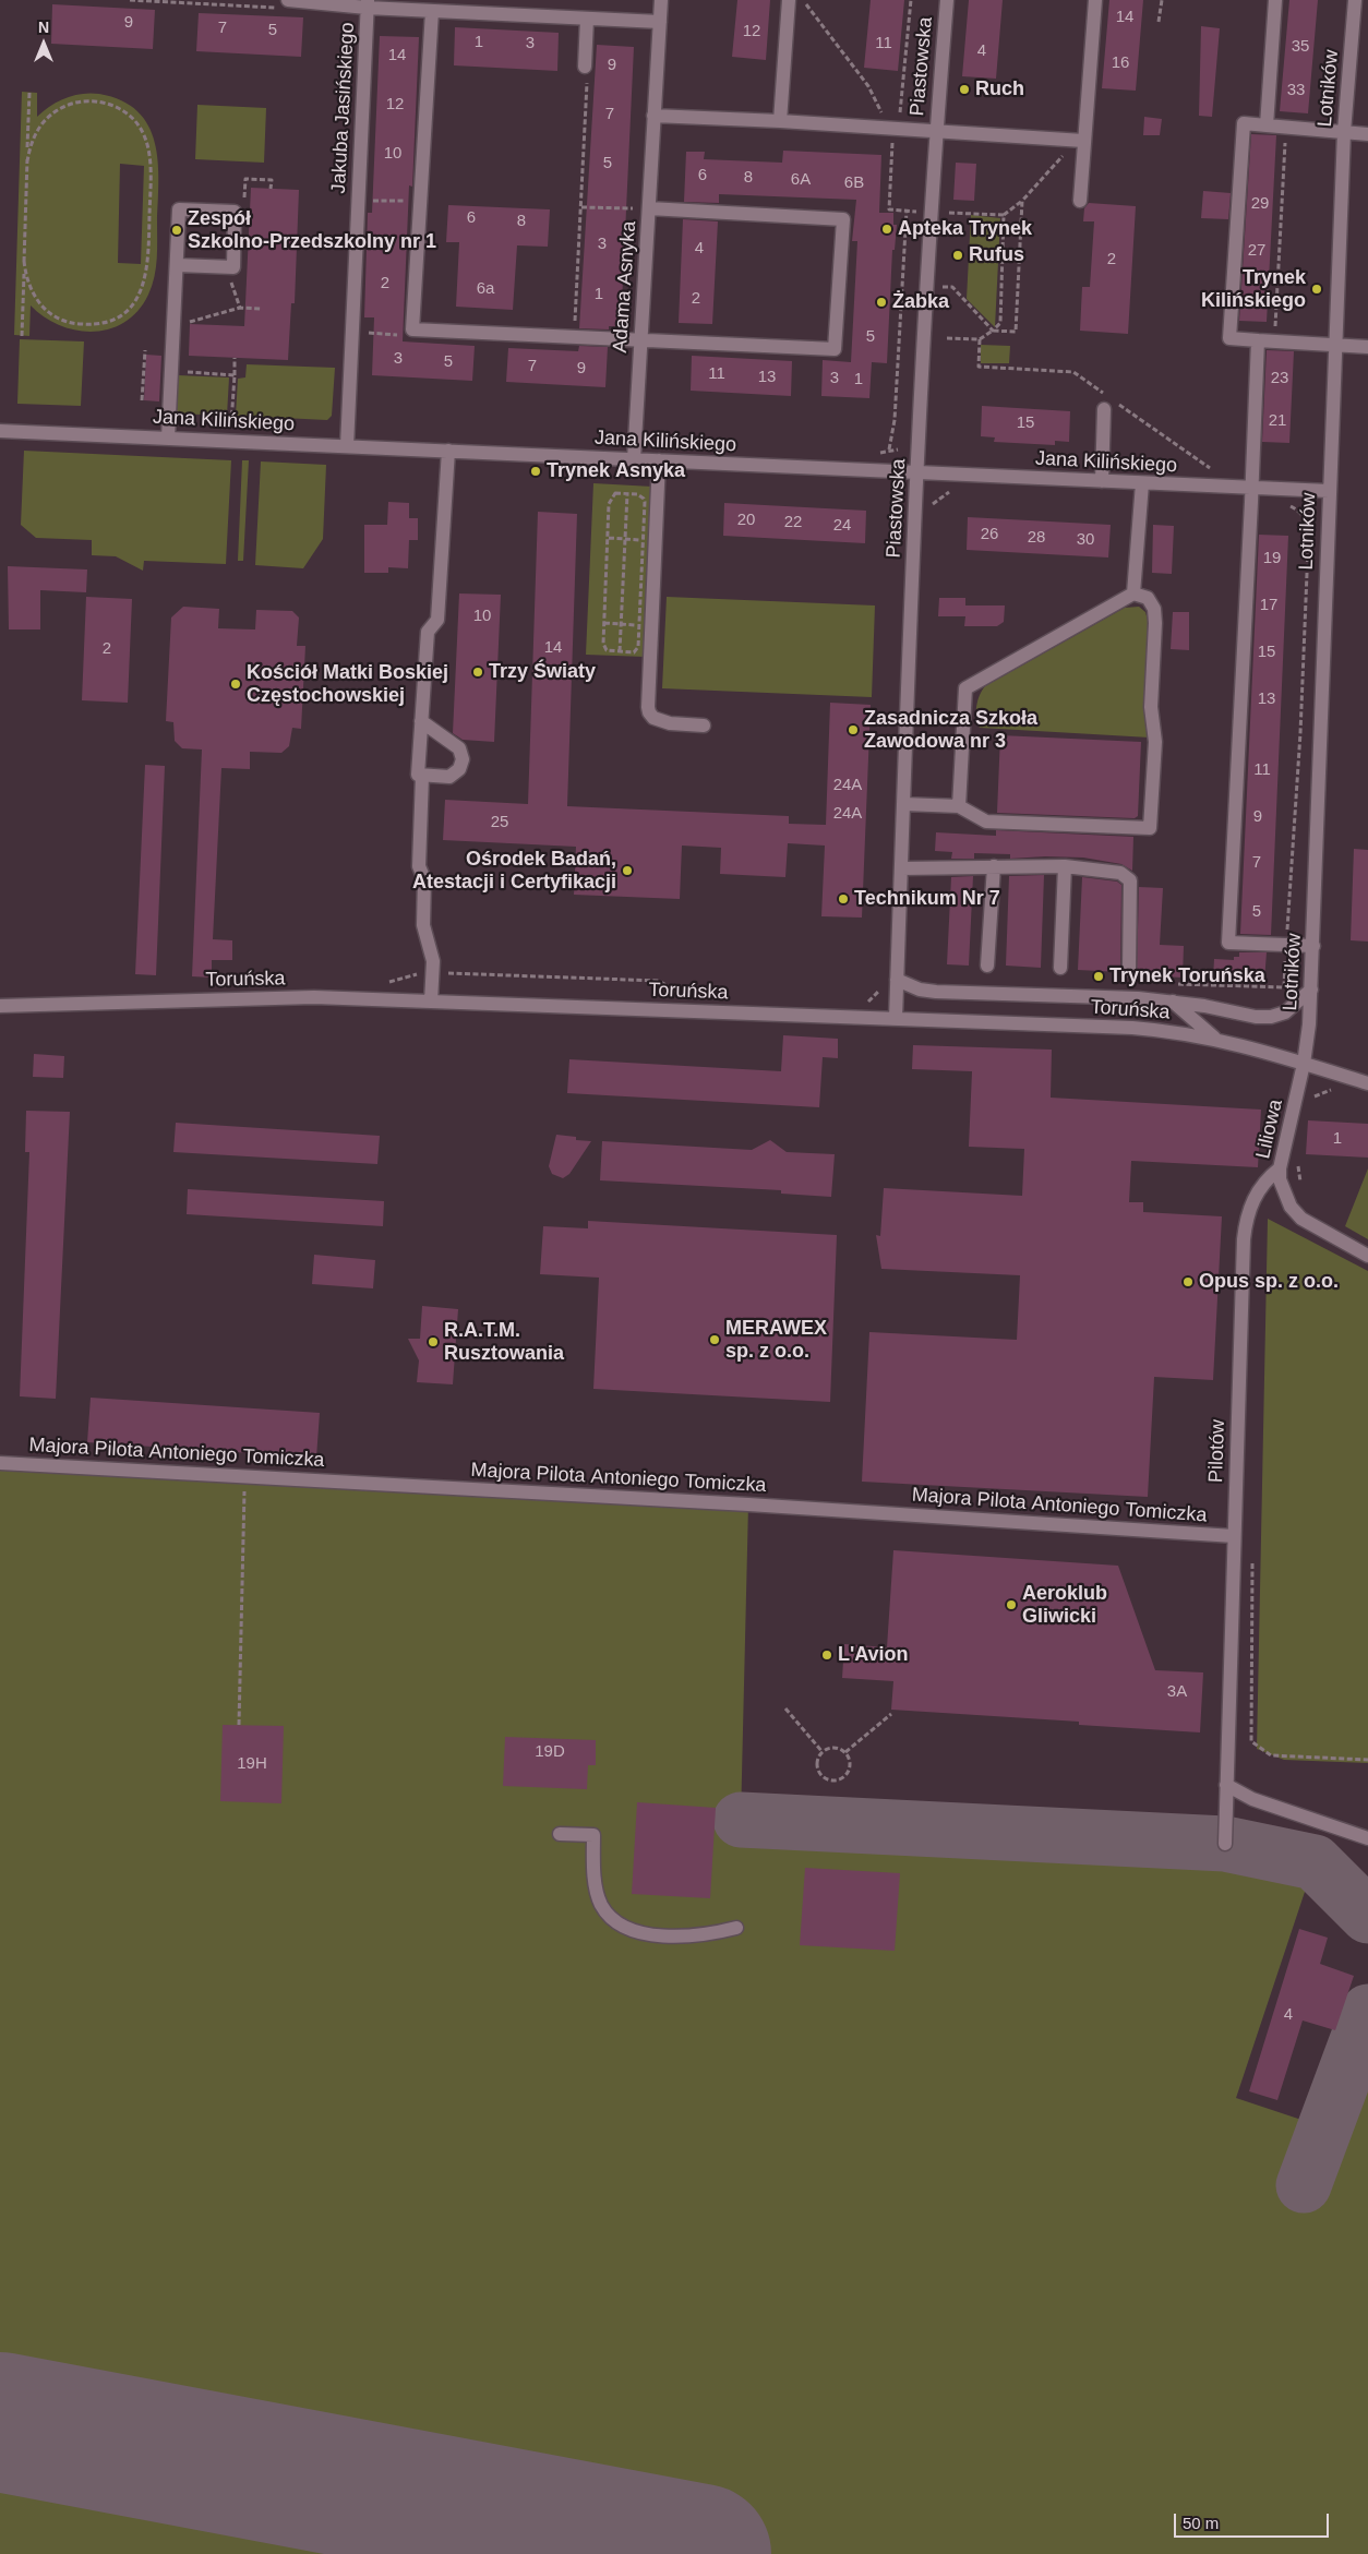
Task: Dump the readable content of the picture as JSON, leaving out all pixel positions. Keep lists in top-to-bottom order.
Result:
{
  "streets": {
    "street": [
      "Piastowska",
      "Lotników",
      "Jakuba Jasińskiego",
      "Adama Asnyka",
      "Jana Kilińskiego",
      "Toruńska",
      "Liliowa",
      "Pilotów",
      "Majora Pilota Antoniego Tomiczka"
    ]
  },
  "crossings": [
    ["Piastowska", "Jana Kilińskiego"],
    ["Piastowska", "Toruńska"],
    ["Lotników", "Jana Kilińskiego"],
    ["Lotników", "Toruńska"],
    ["Lotników", "Liliowa"],
    ["Jakuba Jasińskiego", "Jana Kilińskiego"],
    ["Adama Asnyka", "Jana Kilińskiego"],
    ["Toruńska", "Liliowa"],
    ["Liliowa", "Pilotów"],
    ["Pilotów", "Majora Pilota Antoniego Tomiczka"]
  ],
  "places": [
    "Ruch",
    "Apteka Trynek",
    "Zespół Szkolno-Przedszkolny nr 1",
    "Rufus",
    "Trynek Kilińskiego",
    "Żabka",
    "Trynek Asnyka",
    "Trzy Światy",
    "Kościół Matki Boskiej Częstochowskiej",
    "Zasadnicza Szkoła Zawodowa nr 3",
    "Ośrodek Badań, Atestacji i Certyfikacji",
    "Technikum Nr 7",
    "Trynek Toruńska",
    "Opus sp. z o.o.",
    "MERAWEX sp. z o.o.",
    "R.A.T.M. Rusztowania",
    "Aeroklub Gliwicki",
    "L'Avion"
  ],
  "house_numbers": [
    "14",
    "9",
    "7",
    "5",
    "12",
    "1",
    "3",
    "11",
    "35",
    "4",
    "14",
    "16",
    "9",
    "33",
    "12",
    "7",
    "10",
    "5",
    "6",
    "8",
    "6A",
    "6B",
    "29",
    "6",
    "8",
    "3",
    "4",
    "27",
    "2",
    "2",
    "6a",
    "1",
    "2",
    "5",
    "3",
    "5",
    "7",
    "9",
    "11",
    "13",
    "3",
    "23",
    "1",
    "21",
    "15",
    "20",
    "22",
    "24",
    "26",
    "28",
    "30",
    "19",
    "17",
    "10",
    "14",
    "2",
    "15",
    "13",
    "11",
    "24A",
    "24A",
    "9",
    "25",
    "7",
    "5",
    "1",
    "3A",
    "19D",
    "19H",
    "4"
  ],
  "scale_bar": "50 m",
  "north": "top"
}
